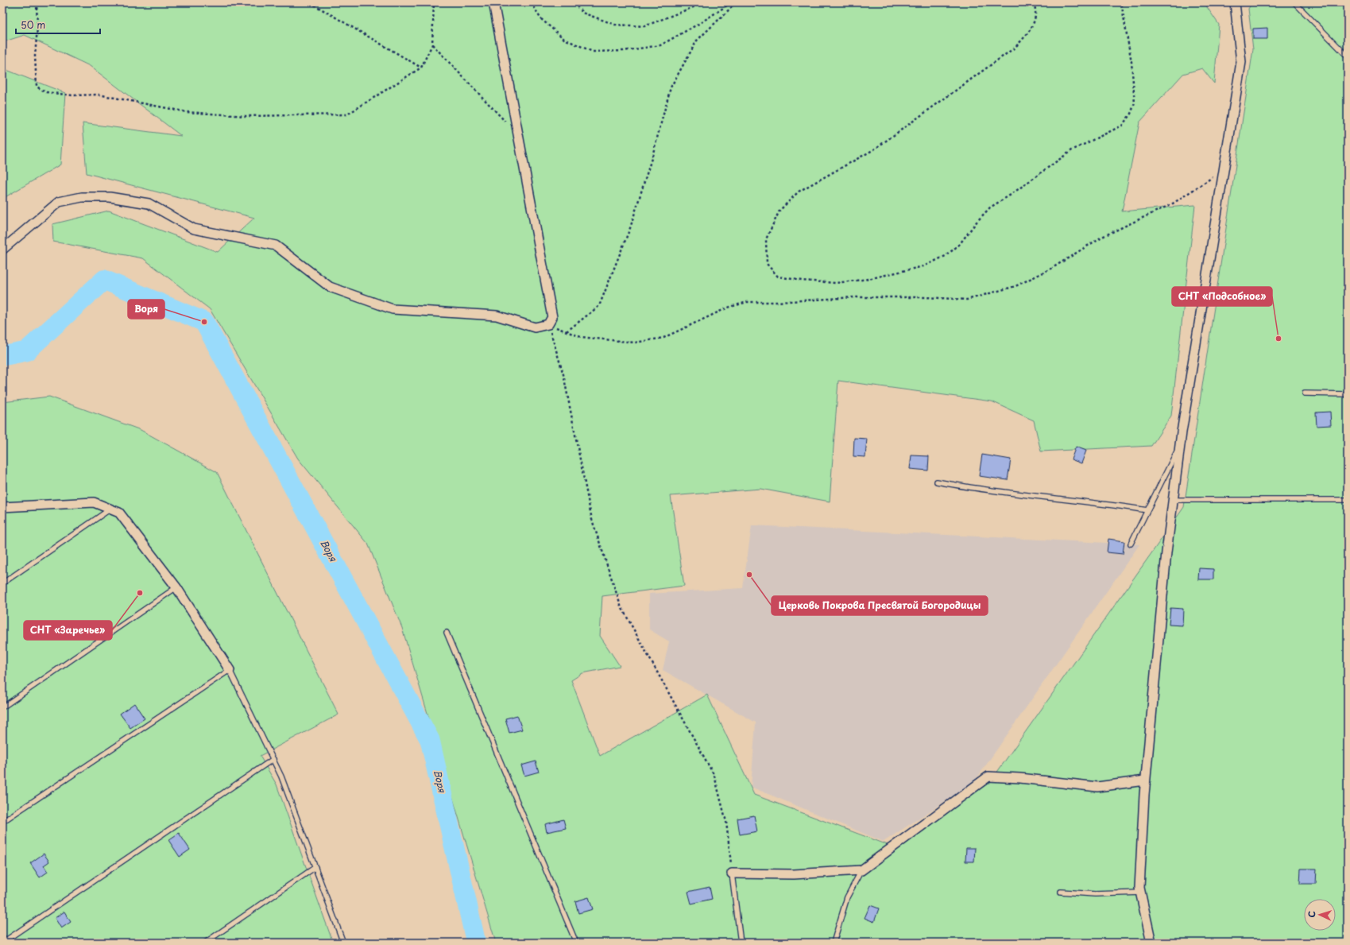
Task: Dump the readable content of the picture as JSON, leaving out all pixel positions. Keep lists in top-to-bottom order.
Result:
{
  "water": ["Воря"],
  "places": [
    "Воря",
    "СНТ «Подсобное»",
    "Церковь Покрова Пресвятой Богородицы",
    "СНТ «Заречье»"
  ],
  "scale_bar": "50 m",
  "north": "left"
}
